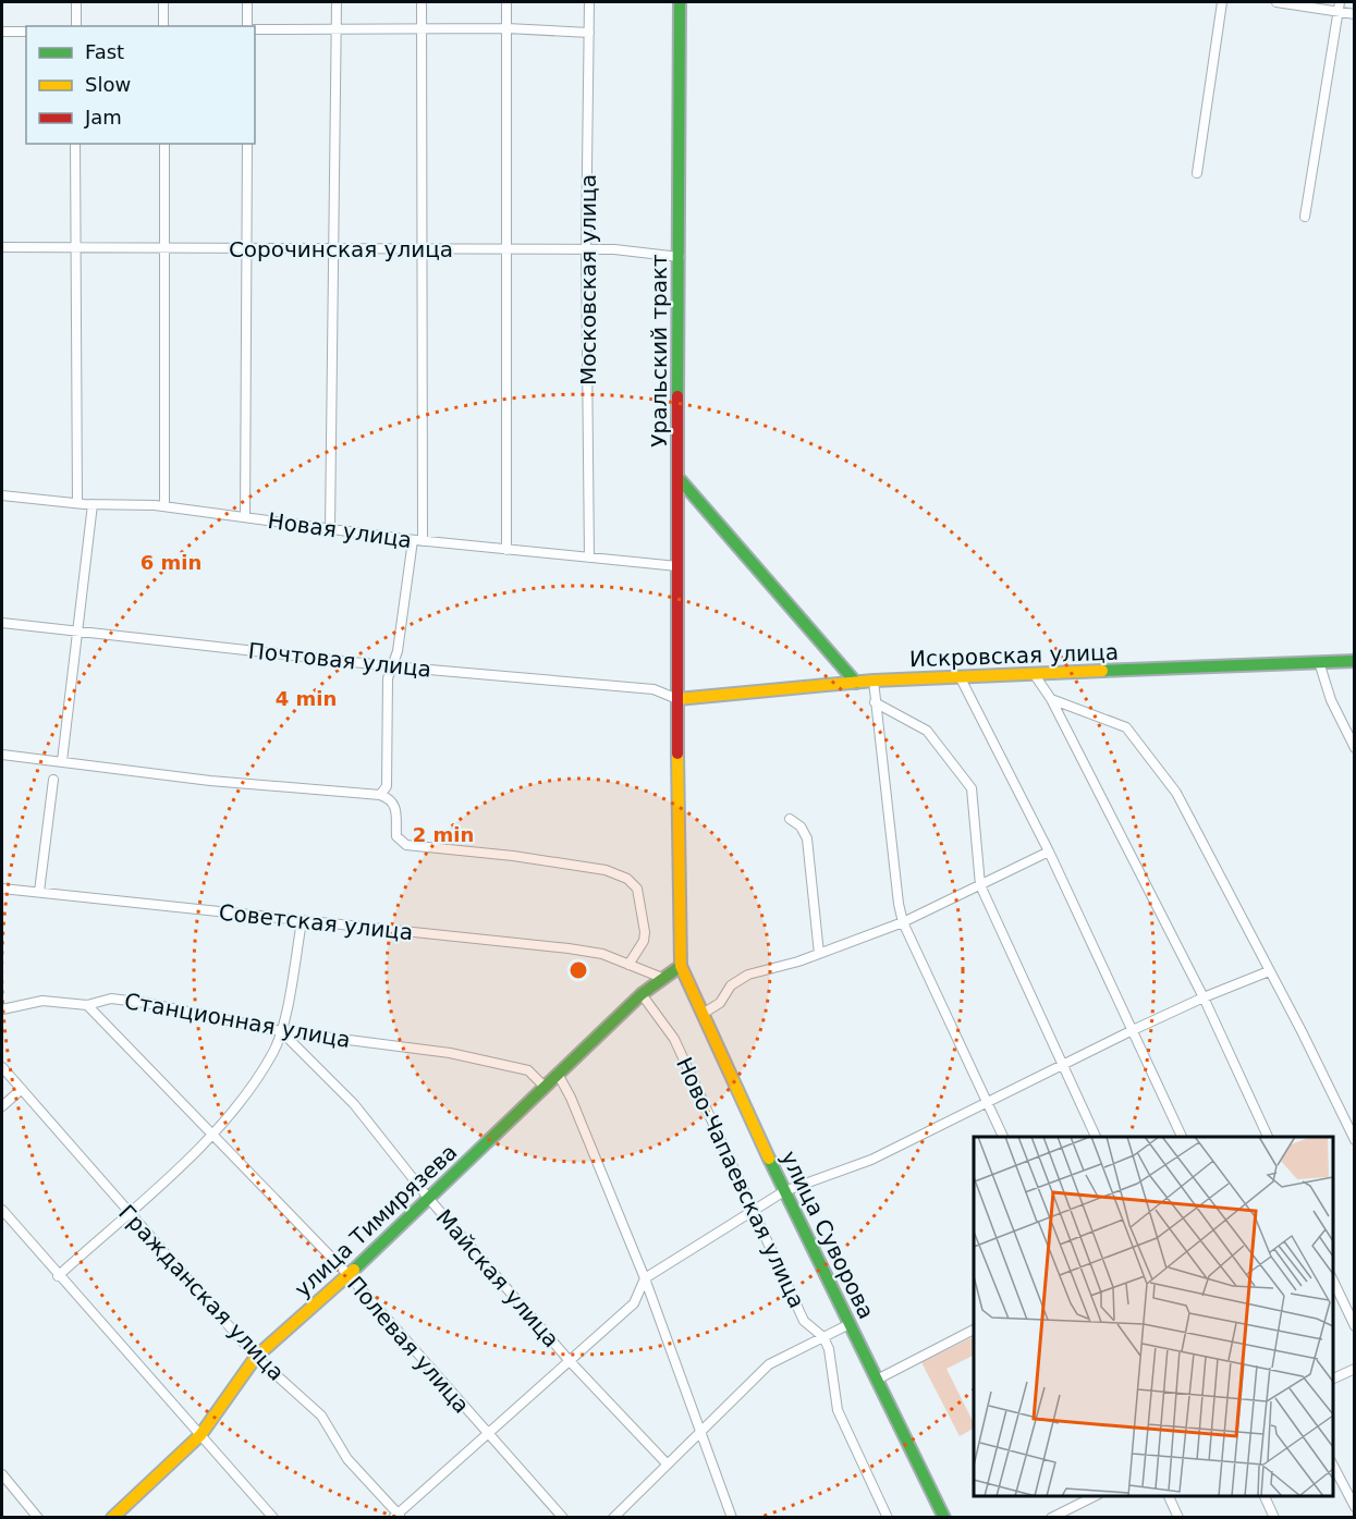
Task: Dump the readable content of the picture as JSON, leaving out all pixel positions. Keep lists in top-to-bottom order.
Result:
{
  "streets": {
    "main road": [
      "Уральский тракт",
      "Искровская улица",
      "улица Тимирязева",
      "улица Суворова"
    ],
    "street": [
      "Сорочинская улица",
      "Московская улица",
      "Новая улица",
      "Почтовая улица",
      "Советская улица",
      "Станционная улица",
      "Ново-Чапаевская улица",
      "Майская улица",
      "Гражданская улица",
      "Полевая улица"
    ]
  },
  "crossings": [
    ["Сорочинская улица", "Московская улица"],
    ["Сорочинская улица", "Уральский тракт"],
    ["Московская улица", "Новая улица"],
    ["Уральский тракт", "Новая улица"],
    ["Уральский тракт", "Искровская улица"],
    ["Уральский тракт", "Почтовая улица"],
    ["Уральский тракт", "улица Тимирязева"],
    ["Уральский тракт", "улица Суворова"],
    ["Искровская улица", "Почтовая улица"],
    ["Советская улица", "улица Тимирязева"],
    ["Станционная улица", "улица Тимирязева"],
    ["Станционная улица", "Майская улица"],
    ["Станционная улица", "Полевая улица"],
    ["Ново-Чапаевская улица", "улица Тимирязева"],
    ["улица Тимирязева", "улица Суворова"],
    ["улица Тимирязева", "Майская улица"],
    ["улица Тимирязева", "Гражданская улица"],
    ["улица Тимирязева", "Полевая улица"]
  ],
  "legend": ["Fast", "Slow", "Jam"],
  "rings": ["6 min", "4 min", "2 min"]
}
